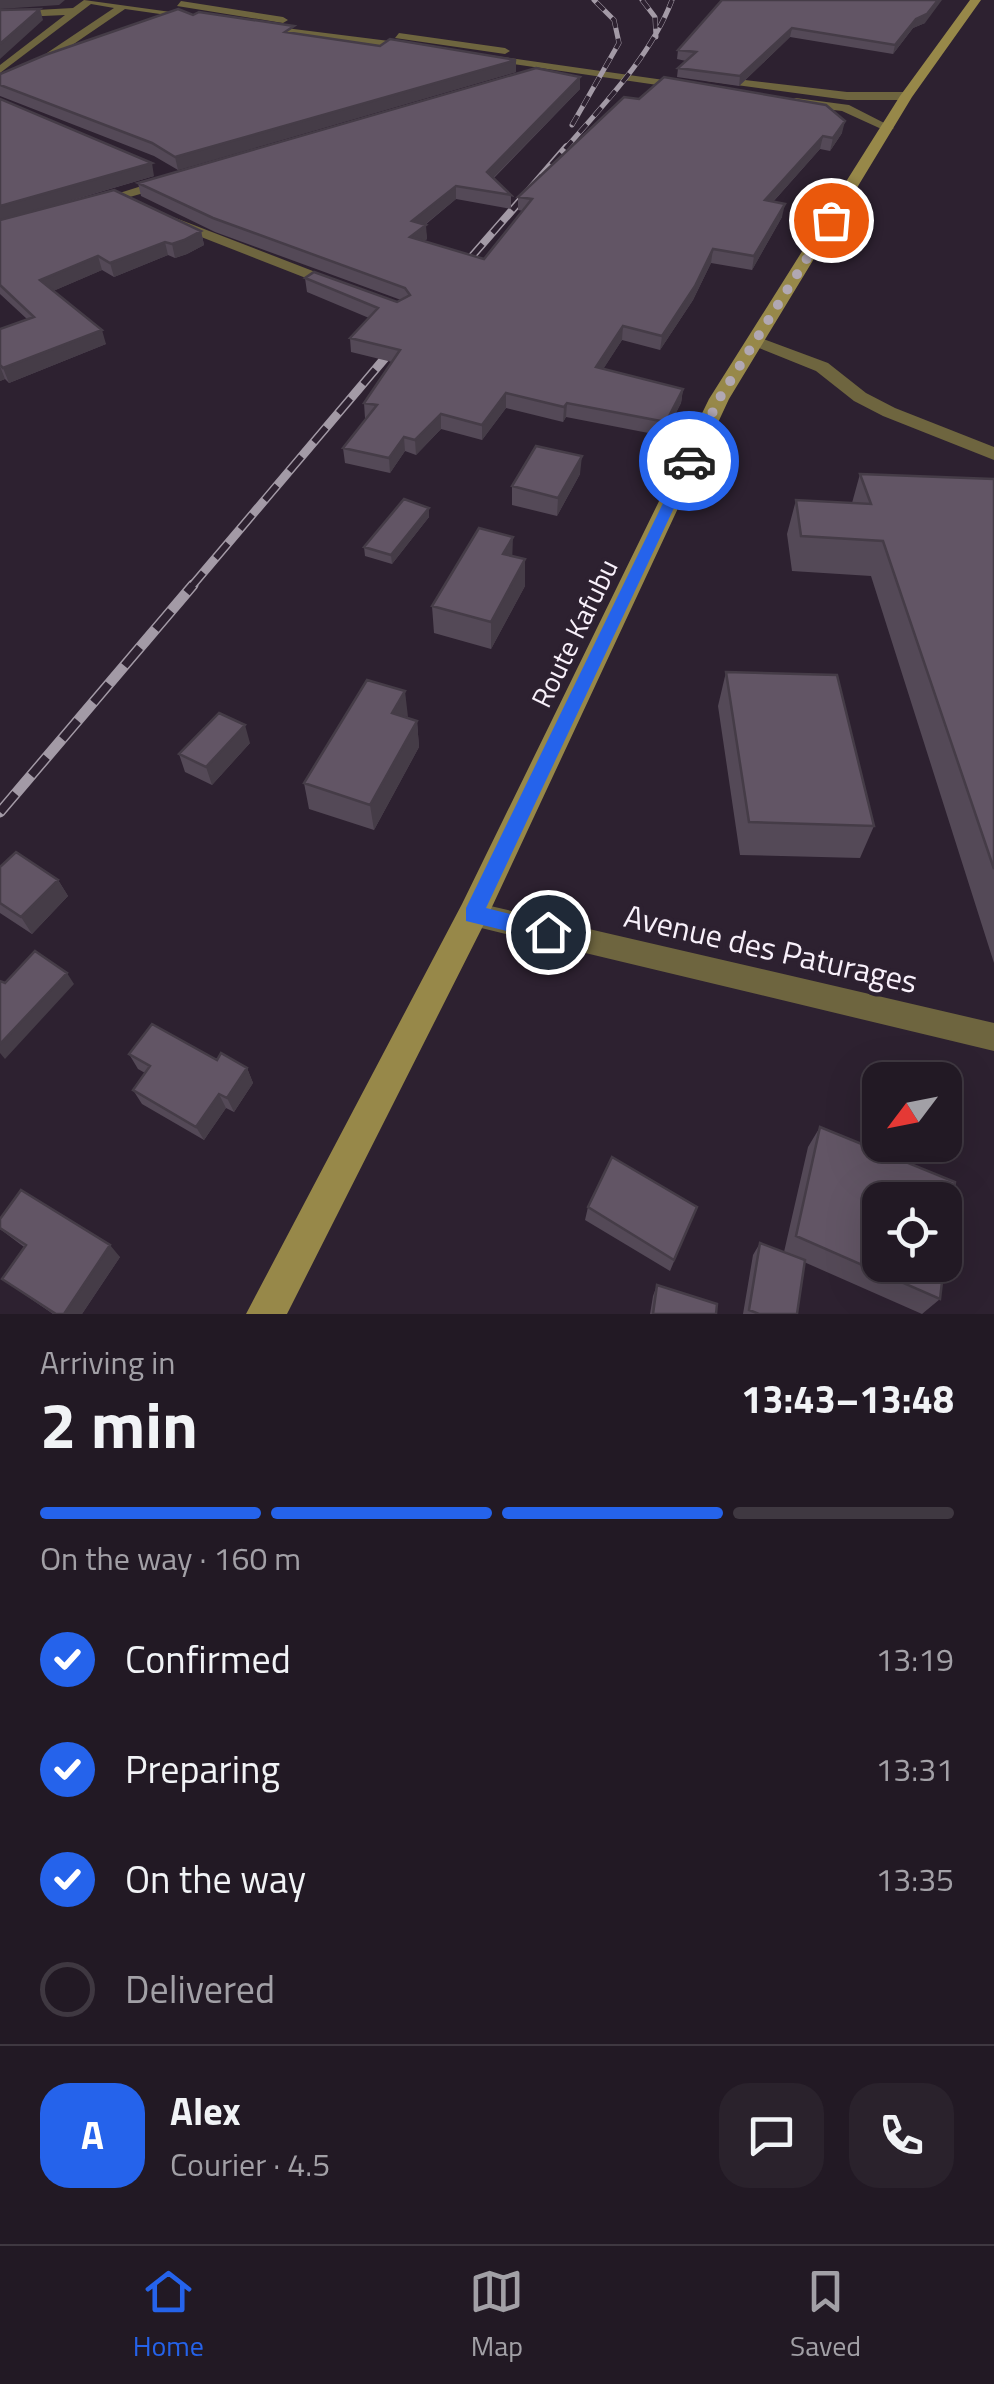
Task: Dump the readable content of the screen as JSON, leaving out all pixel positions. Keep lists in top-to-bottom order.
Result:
{
  "streets": {
    "main road": ["Route Kafubu"],
    "street": ["Avenue des Paturages"]
  },
  "crossings": [
    ["Route Kafubu", "Avenue des Paturages"]
  ],
  "north": "bottom left",
  "page": {
    "heading": ["2 min", "Arriving in", "13:43–13:48"],
    "panel": ["Alex", "Courier · 4.5"],
    "bar": "On the way · 160 m",
    "list": [
      ["Confirmed", "13:19"],
      ["Preparing", "13:31"],
      ["On the way", "13:35"],
      "Delivered"
    ],
    "round": "A",
    "tabs": ["Home", "Map", "Saved"]
  }
}
